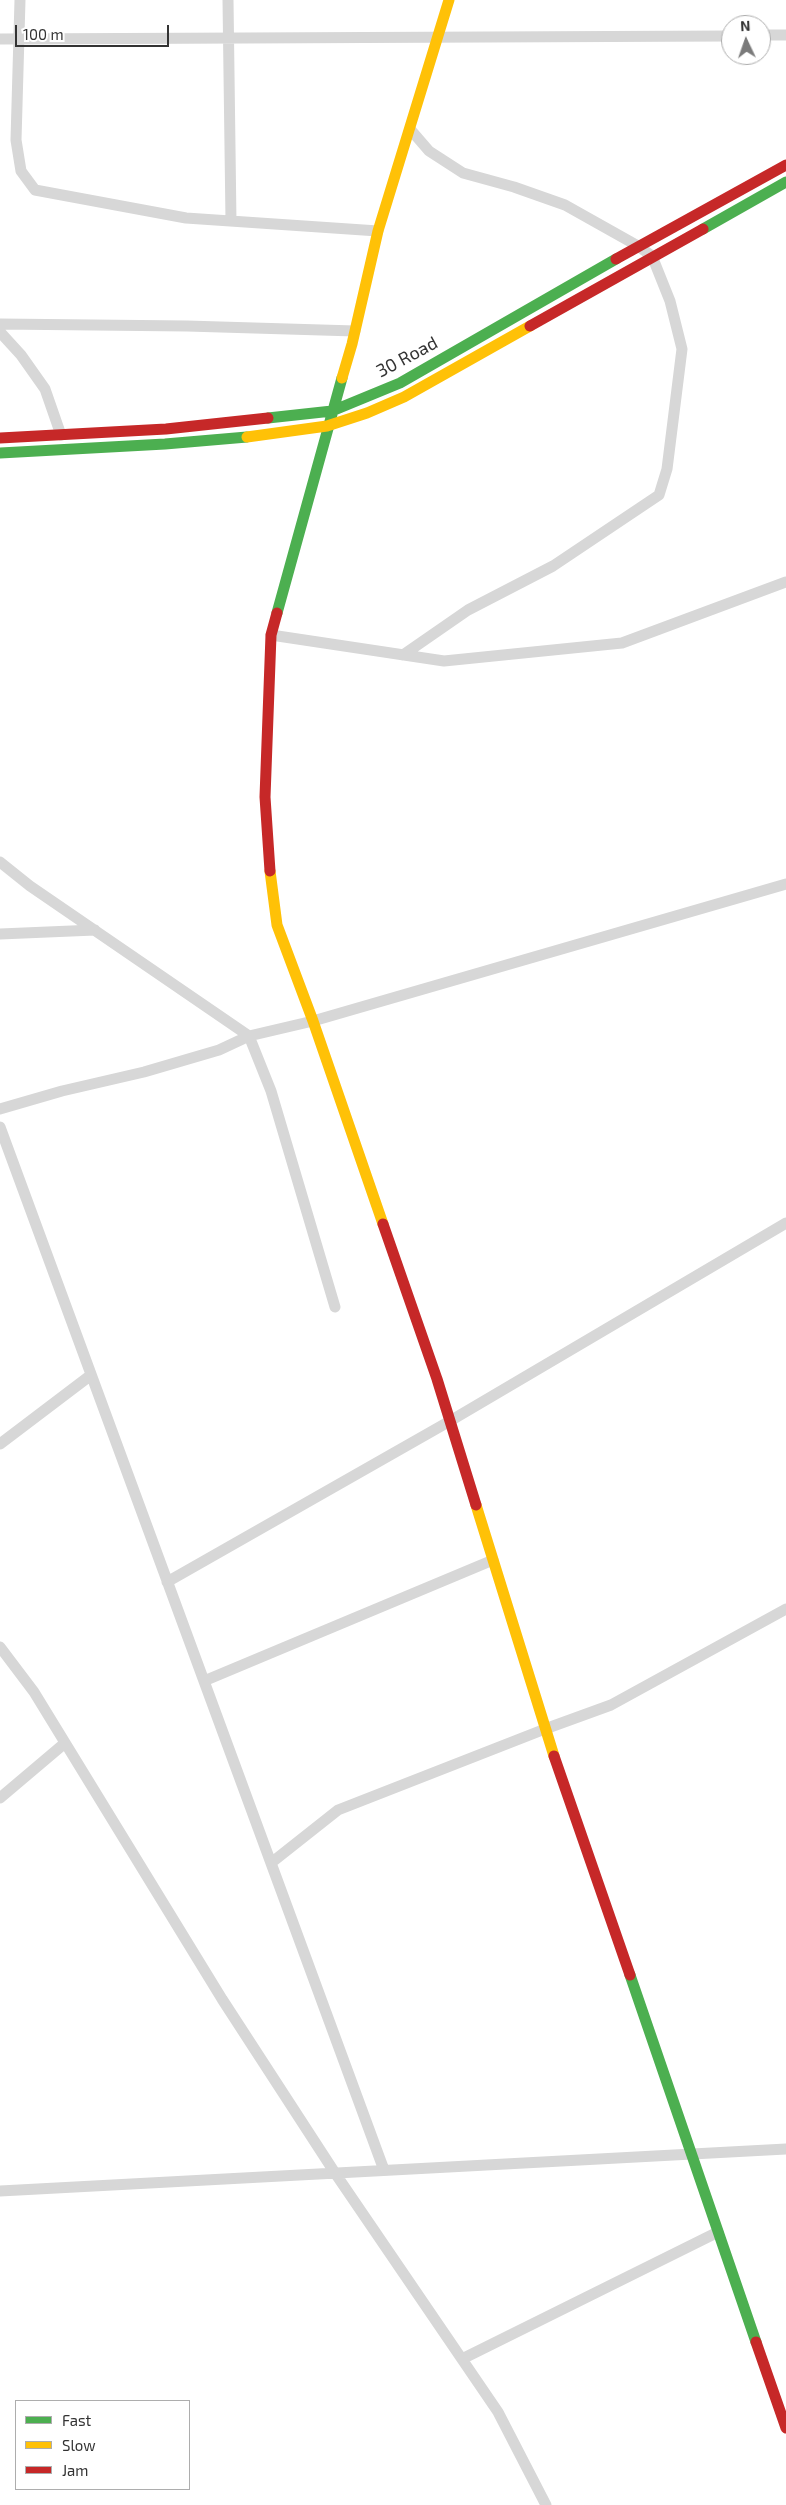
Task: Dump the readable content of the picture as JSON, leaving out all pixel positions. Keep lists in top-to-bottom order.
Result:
{
  "streets": {
    "street": ["30 Road"]
  },
  "legend": ["Fast", "Slow", "Jam"],
  "scale_bar": "100 m",
  "north": "top"
}
